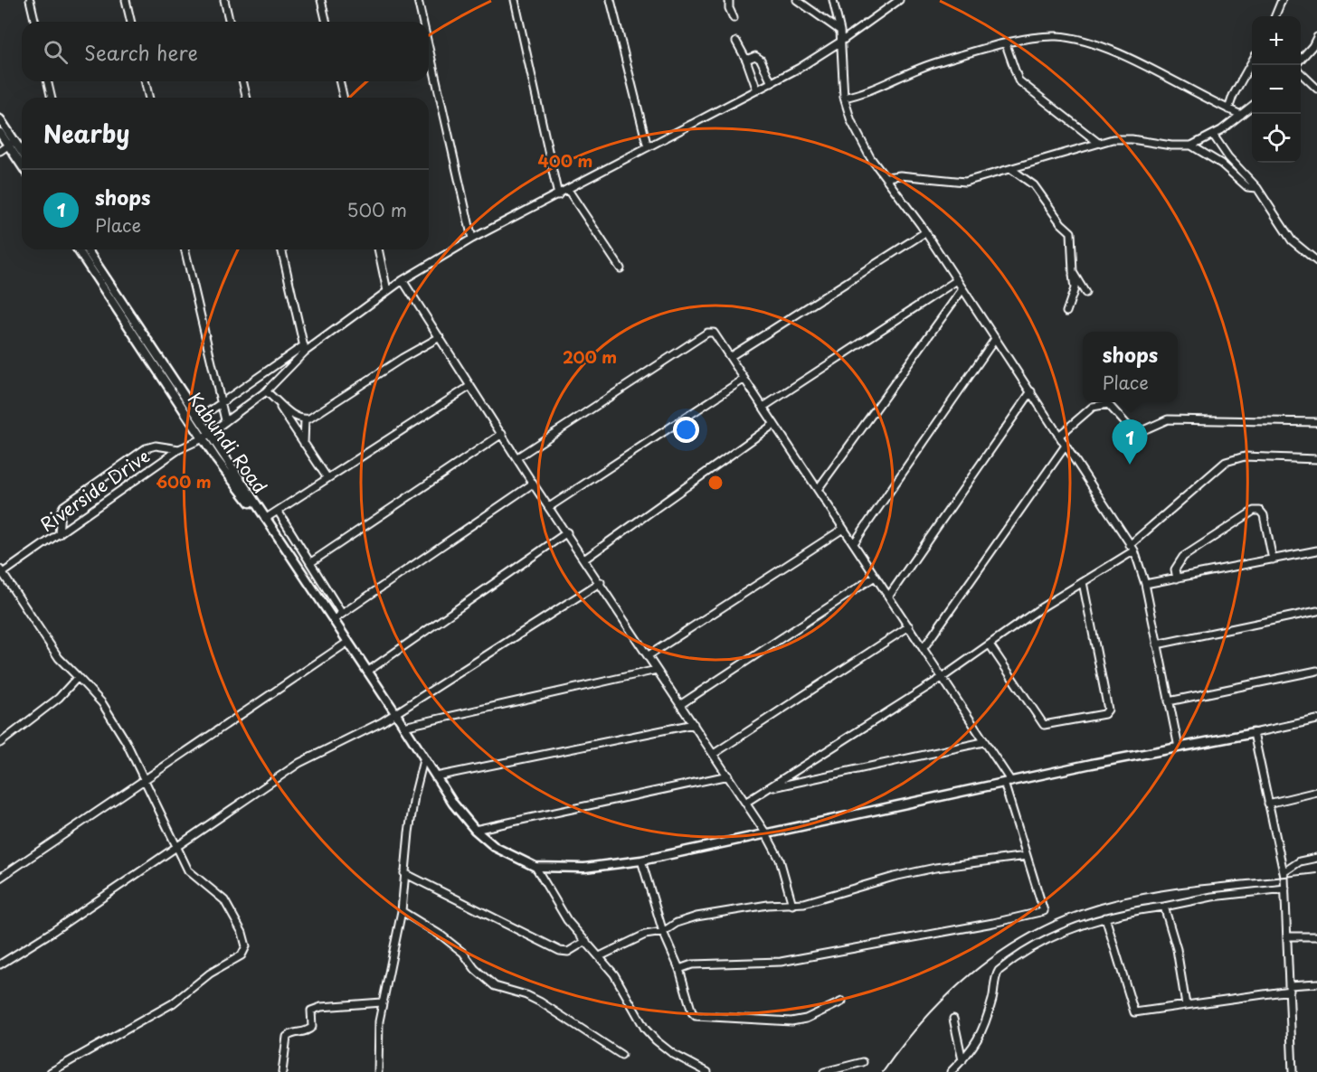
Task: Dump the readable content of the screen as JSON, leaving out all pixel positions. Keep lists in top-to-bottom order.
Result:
{
  "streets": {
    "street": ["Kabundi Road", "Riverside Drive"]
  },
  "crossings": [
    ["Kabundi Road", "Riverside Drive"]
  ],
  "page": {
    "map_buttons": ["+", "−"],
    "search": "Search here",
    "heading": "Nearby",
    "list": [
      {
        "mark": "1",
        "name": "shops",
        "note": "Place",
        "value": "500 m"
      }
    ],
    "popup": ["shops", "Place"],
    "pins": "1"
  },
  "rings": ["400 m", "200 m", "600 m"]
}
